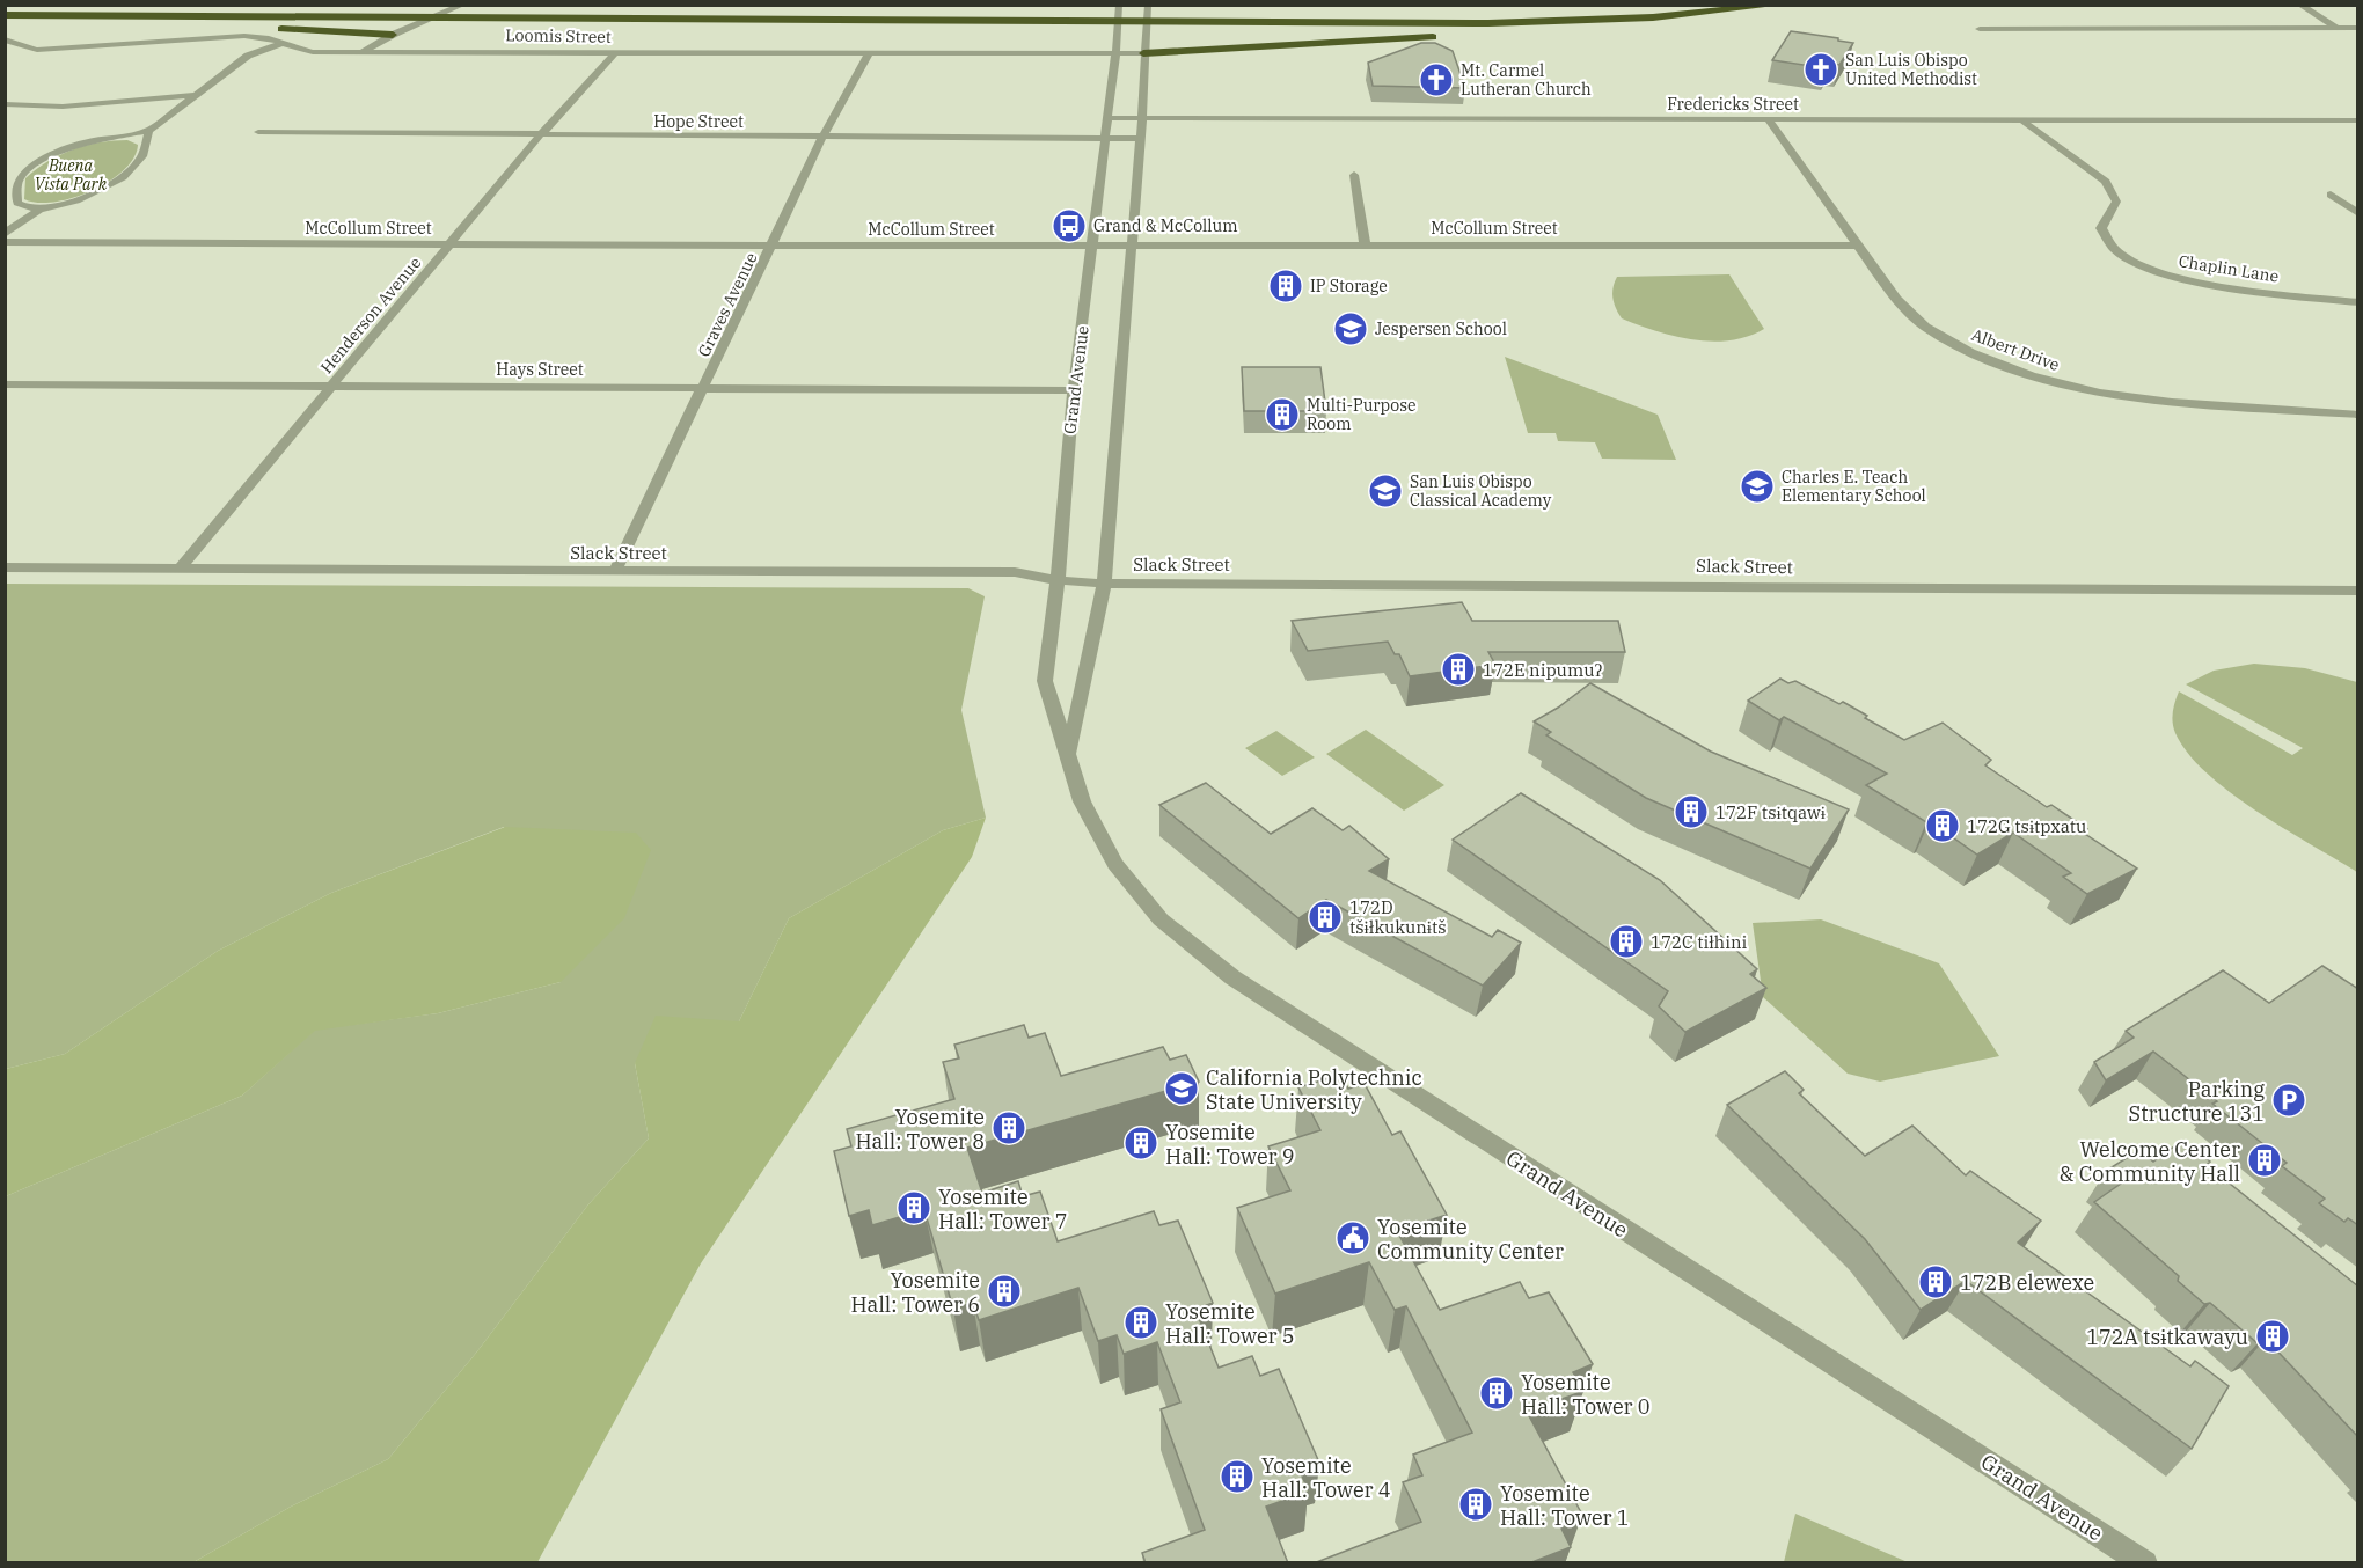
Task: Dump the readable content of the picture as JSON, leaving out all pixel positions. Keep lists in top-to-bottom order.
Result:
{
  "streets": {
    "street": [
      "Loomis Street",
      "Fredericks Street",
      "Hope Street",
      "McCollum Street",
      "Chaplin Lane",
      "Graves Avenue",
      "Henderson Avenue",
      "Albert Drive",
      "Hays Street",
      "Grand Avenue",
      "Slack Street"
    ]
  },
  "crossings": [
    ["Loomis Street", "Graves Avenue"],
    ["Loomis Street", "Henderson Avenue"],
    ["Loomis Street", "Grand Avenue"],
    ["Fredericks Street", "Chaplin Lane"],
    ["Fredericks Street", "Albert Drive"],
    ["Fredericks Street", "Grand Avenue"],
    ["Hope Street", "Graves Avenue"],
    ["Hope Street", "Henderson Avenue"],
    ["Hope Street", "Grand Avenue"],
    ["McCollum Street", "Graves Avenue"],
    ["McCollum Street", "Henderson Avenue"],
    ["McCollum Street", "Albert Drive"],
    ["McCollum Street", "Grand Avenue"],
    ["Graves Avenue", "Hays Street"],
    ["Graves Avenue", "Slack Street"],
    ["Henderson Avenue", "Hays Street"],
    ["Henderson Avenue", "Slack Street"],
    ["Hays Street", "Grand Avenue"],
    ["Grand Avenue", "Slack Street"]
  ],
  "parks": ["Buena Vista Park"],
  "places": {
    "church": ["San Luis Obispo United Methodist", "Mt. Carmel Lutheran Church"],
    "bus stop": ["Grand & McCollum"],
    "building": [
      "IP Storage",
      "Multi-Purpose Room",
      "172E nipumuʔ",
      "172F tsɨtqawɨ",
      "172G tsɨtpxatu",
      "172D tšɨłkukunɨtš",
      "172C tiłhini",
      "Yosemite Hall: Tower 8",
      "Yosemite Hall: Tower 9",
      "Welcome Center & Community Hall",
      "Yosemite Hall: Tower 7",
      "172B elewexe",
      "Yosemite Hall: Tower 6",
      "Yosemite Hall: Tower 5",
      "172A tsɨtkawayu",
      "Yosemite Hall: Tower 0",
      "Yosemite Hall: Tower 4",
      "Yosemite Hall: Tower 1"
    ],
    "school or university": [
      "Jespersen School",
      "Charles E. Teach Elementary School",
      "San Luis Obispo Classical Academy",
      "California Polytechnic State University"
    ],
    "parking": ["Parking Structure 131"],
    "public building": ["Yosemite Community Center"]
  }
}
